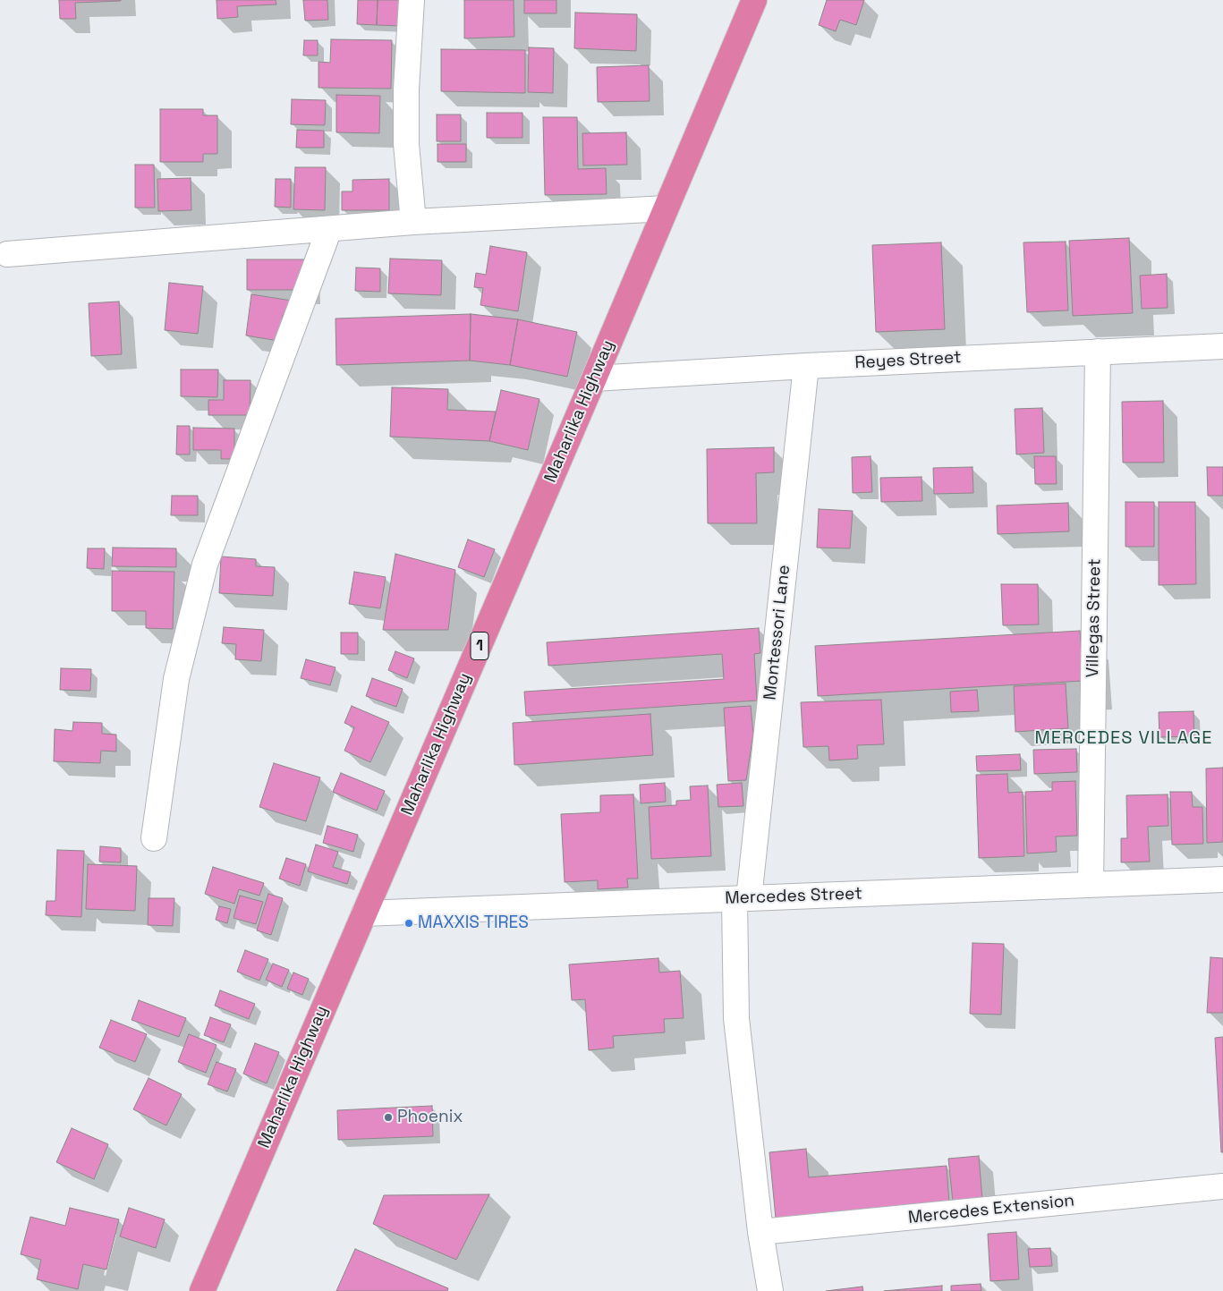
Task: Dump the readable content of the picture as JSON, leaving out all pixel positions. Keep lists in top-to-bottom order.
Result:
{
  "streets": {
    "highway": ["Maharlika Highway", "1"],
    "street": [
      "Reyes Street",
      "Villegas Street",
      "Montessori Lane",
      "Mercedes Street",
      "Mercedes Extension"
    ]
  },
  "crossings": [
    ["Reyes Street", "Maharlika Highway"],
    ["Reyes Street", "Villegas Street"],
    ["Reyes Street", "Montessori Lane"],
    ["Maharlika Highway", "Mercedes Street"],
    ["Villegas Street", "Mercedes Street"],
    ["Montessori Lane", "Mercedes Street"]
  ],
  "districts": ["MERCEDES VILLAGE"],
  "places": ["MAXXIS TIRES", "Phoenix"]
}
